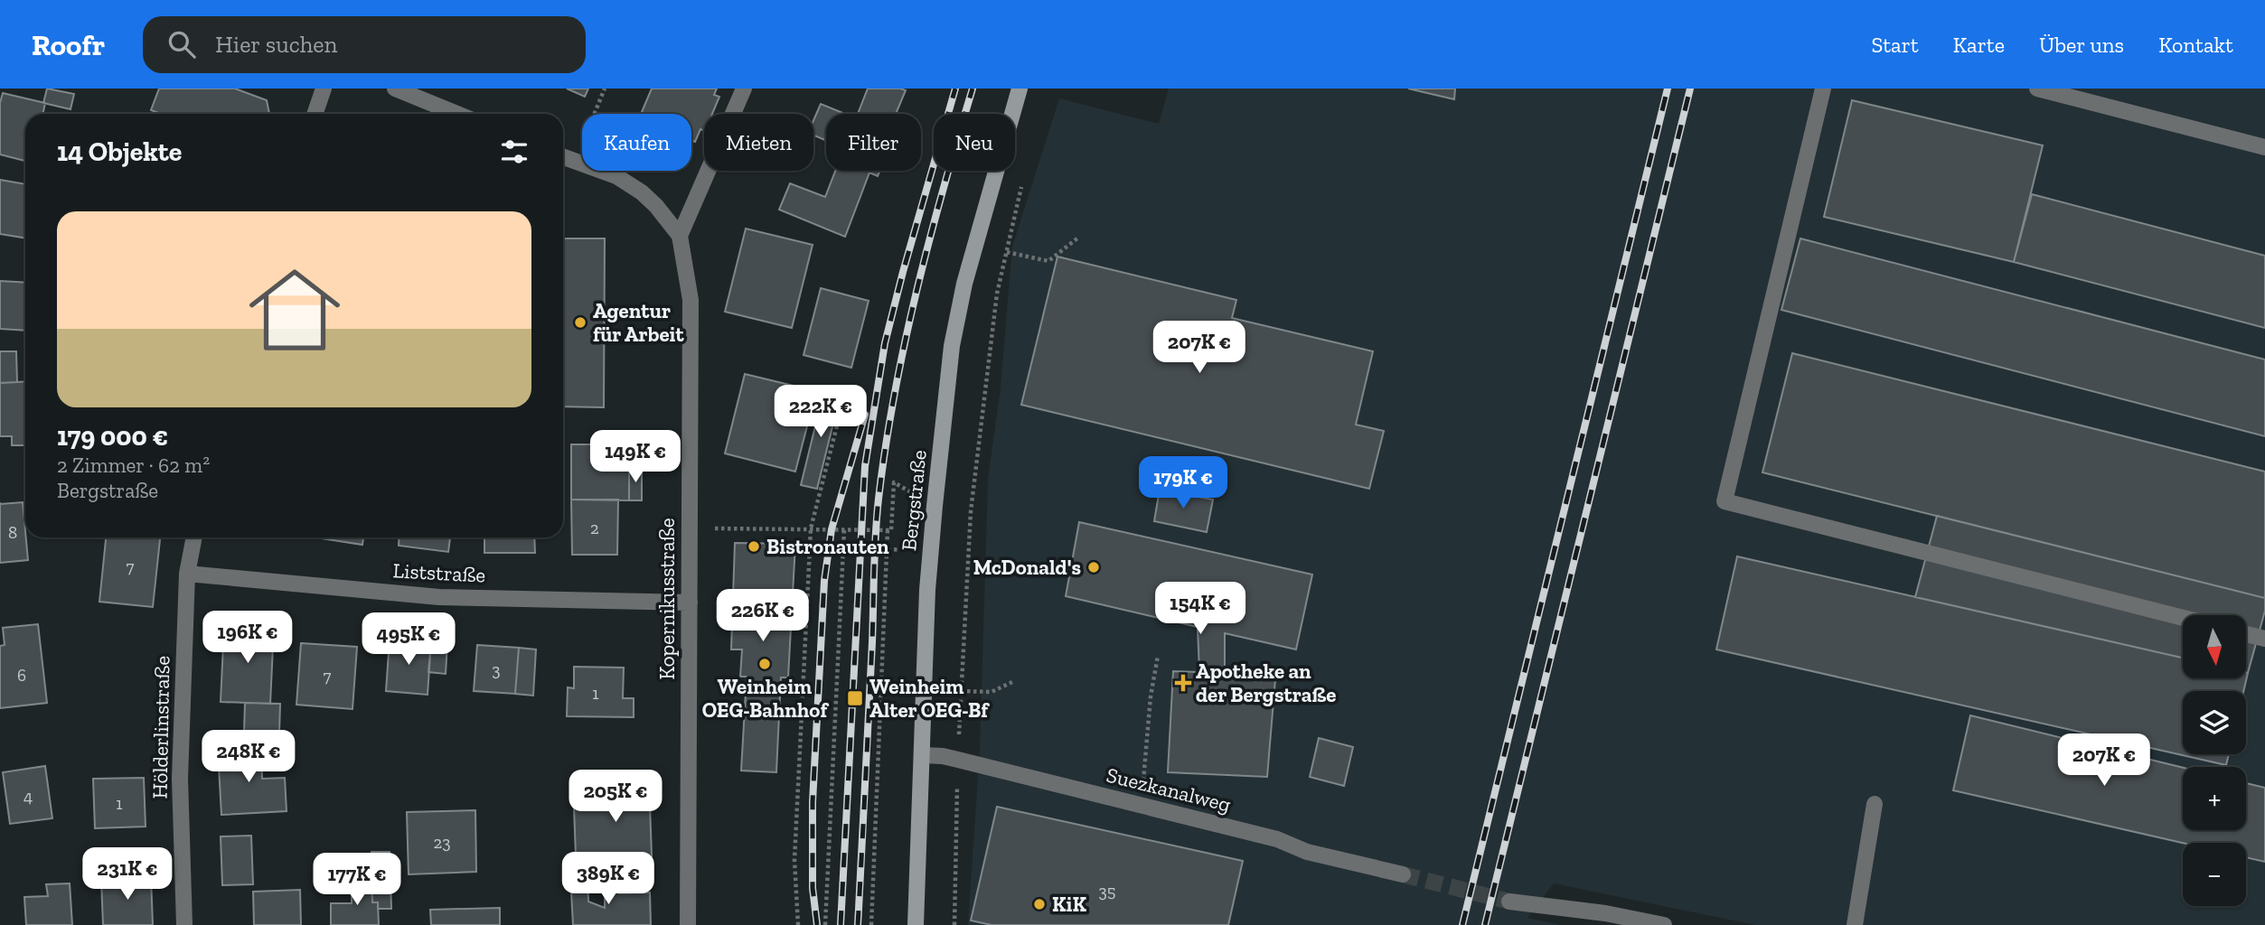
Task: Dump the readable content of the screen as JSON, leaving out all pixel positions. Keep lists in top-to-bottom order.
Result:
{
  "streets": {
    "main road": ["Bergstraße"],
    "street": [
      "Liststraße",
      "Kopernikusstraße",
      "Hölderlinstraße",
      "Suezkanalweg"
    ]
  },
  "crossings": [
    ["Bergstraße", "Suezkanalweg"],
    ["Liststraße", "Kopernikusstraße"],
    ["Liststraße", "Hölderlinstraße"]
  ],
  "places": {
    "other": [
      "Agentur für Arbeit",
      "Bistronauten",
      "McDonald's",
      "Weinheim OEG-Bahnhof",
      "KiK"
    ],
    "health": ["Apotheke an der Bergstraße"],
    "transit": ["Weinheim Alter OEG-Bf"]
  },
  "house_numbers": [
    "2",
    "8",
    "7",
    "3",
    "6",
    "7",
    "1",
    "4",
    "1",
    "23",
    "35"
  ],
  "north": "bottom",
  "page": {
    "header": "Roofr",
    "search": "Hier suchen",
    "nav": [
      "Start",
      "Karte",
      "Über uns",
      "Kontakt"
    ],
    "chip": [
      "Kaufen",
      "Mieten",
      "Filter",
      "Neu"
    ],
    "heading": "14 Objekte",
    "list": [
      {
        "name": "179 000 €",
        "note": "2 Zimmer · 62 m² · Bergstraße"
      }
    ],
    "price": [
      "207K €",
      "222K €",
      "149K €",
      "179K €",
      "154K €",
      "226K €",
      "196K €",
      "495K €",
      "248K €",
      "207K €",
      "205K €",
      "231K €",
      "389K €",
      "177K €"
    ],
    "map_buttons": ["+", "−"]
  }
}
